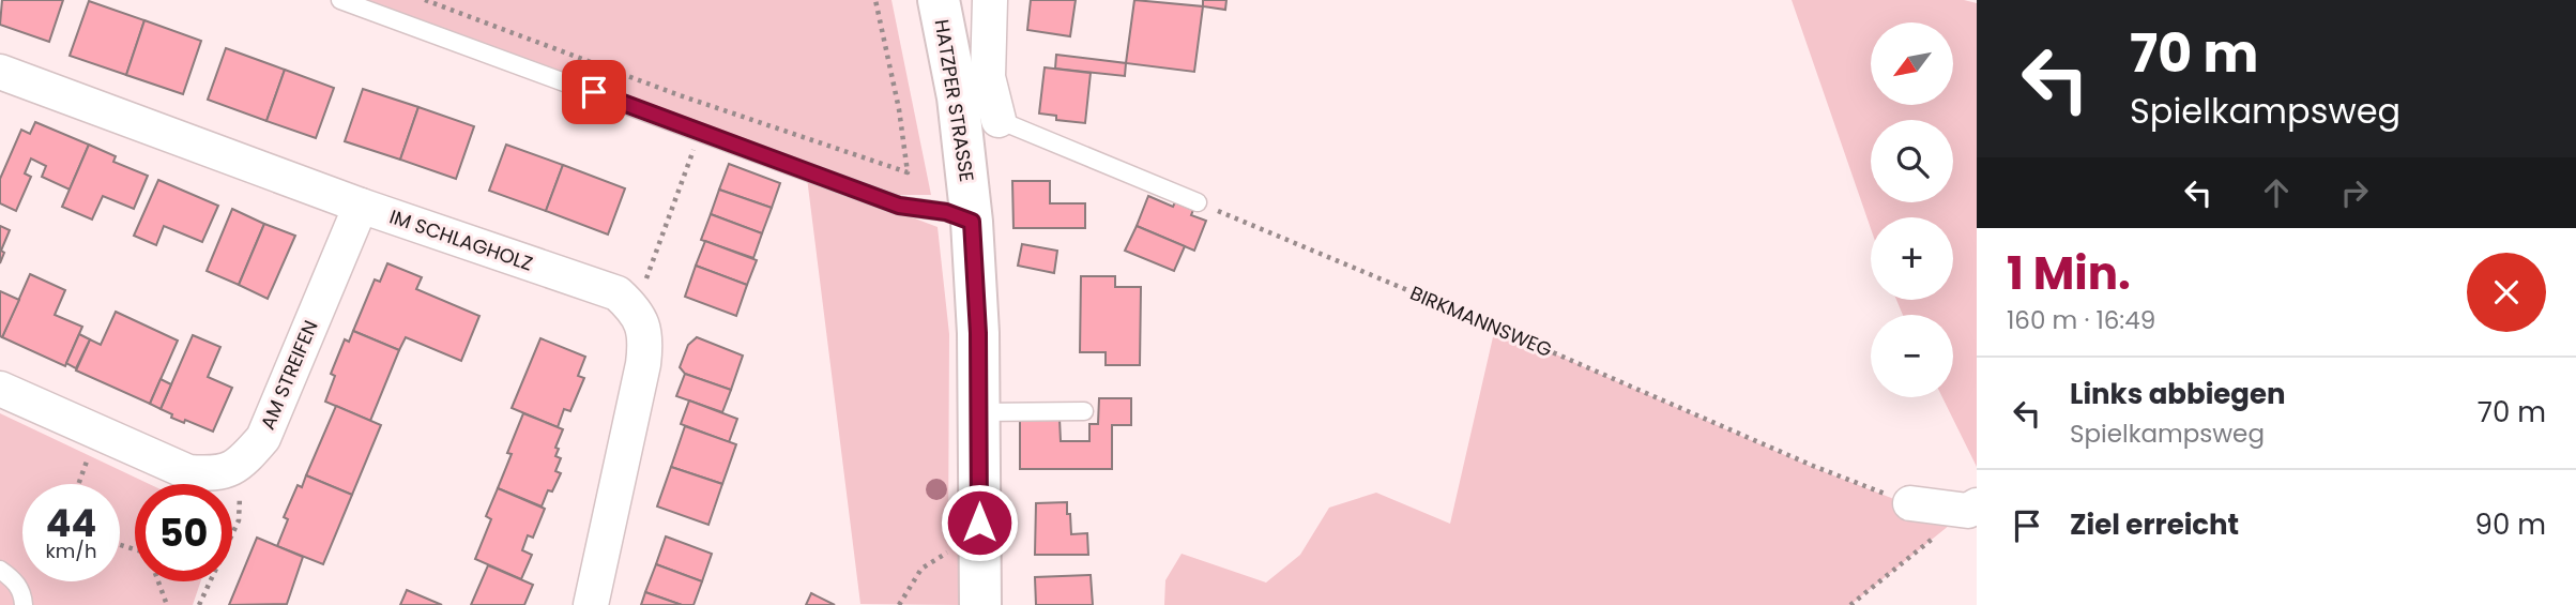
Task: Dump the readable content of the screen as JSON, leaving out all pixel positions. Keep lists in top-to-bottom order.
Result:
{
  "streets": {
    "main road": ["HATZPER STRASSE"],
    "street": ["IM SCHLAGHOLZ", "AM STREIFEN"],
    "path": ["BIRKMANNSWEG"]
  },
  "crossings": [
    ["IM SCHLAGHOLZ", "AM STREIFEN"]
  ],
  "north": "bottom left",
  "page": {
    "turn": ["70 m", "Spielkampsweg"],
    "map_buttons": ["+", "−"],
    "heading": ["1 Min.", "160 m · 16:49"],
    "list": [
      {
        "name": "Links abbiegen",
        "note": "Spielkampsweg",
        "value": "70 m"
      },
      {
        "name": "Ziel erreicht",
        "value": "90 m"
      }
    ],
    "speed": "44 km/h",
    "limit": "50"
  }
}
